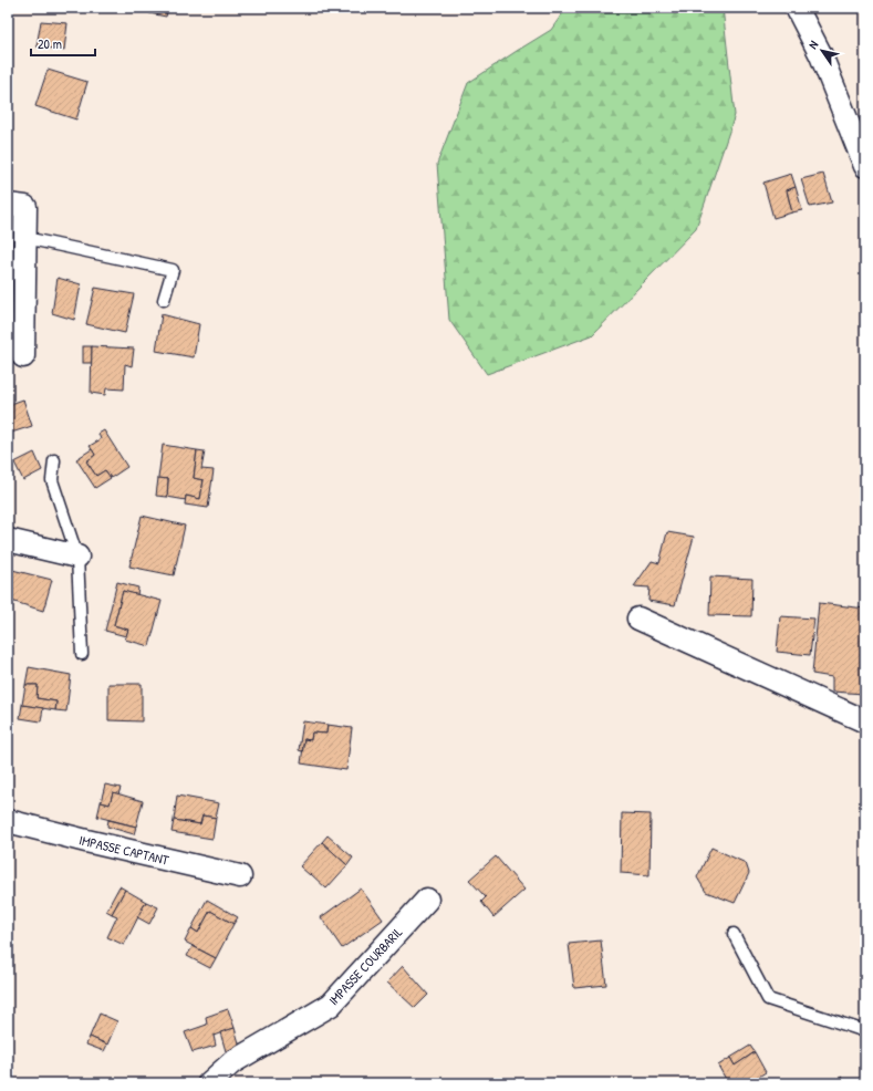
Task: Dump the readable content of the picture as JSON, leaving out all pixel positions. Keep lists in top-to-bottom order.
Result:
{
  "streets": {
    "street": ["IMPASSE CAPTANT", "IMPASSE COURBARIL"]
  },
  "scale_bar": "20 m",
  "north": "top left"
}
